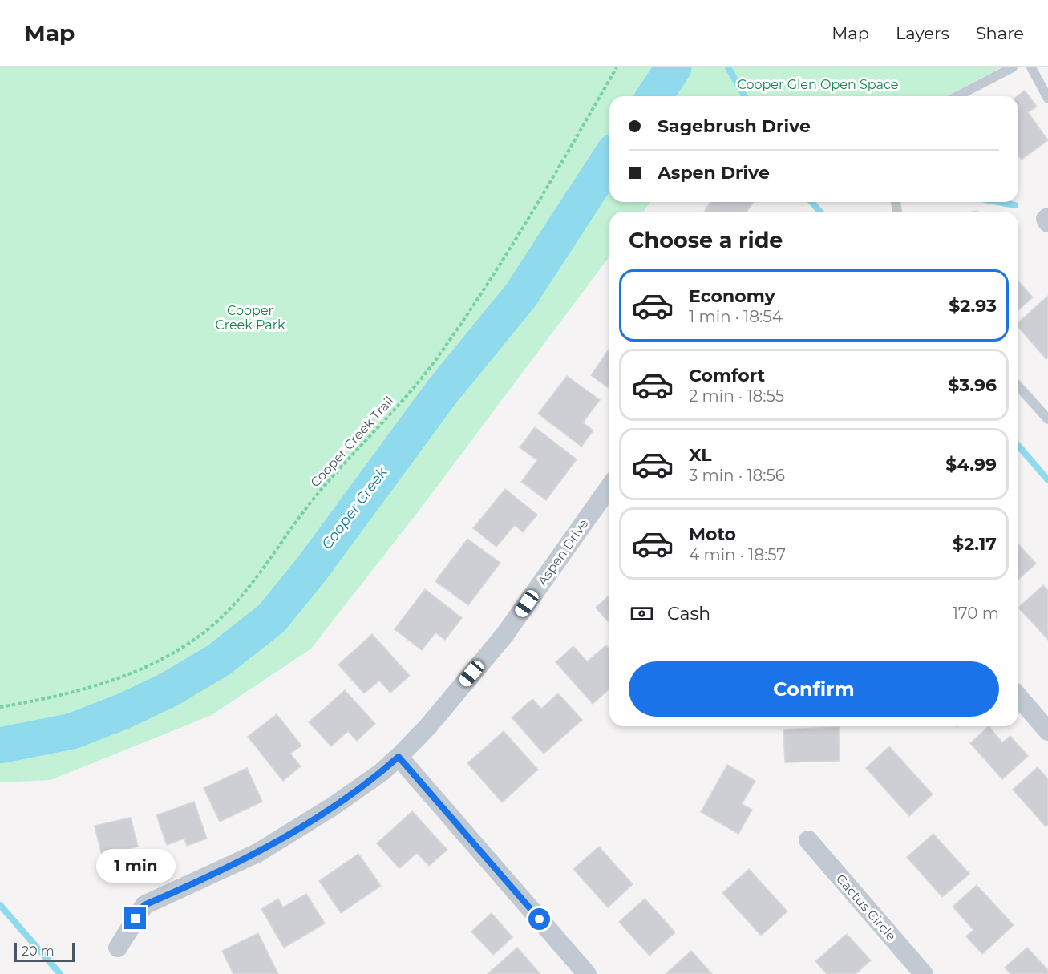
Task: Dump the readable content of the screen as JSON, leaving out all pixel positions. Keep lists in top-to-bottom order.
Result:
{
  "streets": {
    "street": ["Aspen Drive", "Cactus Circle"],
    "path": ["Cooper Creek Trail"]
  },
  "water": ["Cooper Creek"],
  "parks": ["Cooper Glen Open Space", "Cooper Creek Park"],
  "scale_bar": "20 m",
  "page": {
    "header": "Map",
    "nav": ["Map", "Layers", "Share"],
    "banner": ["Sagebrush Drive", "Aspen Drive"],
    "heading": "Choose a ride",
    "list": [
      {
        "name": "Economy",
        "note": "1 min · 18:54",
        "value": "$2.93"
      },
      {
        "name": "Comfort",
        "note": "2 min · 18:55",
        "value": "$3.96"
      },
      {
        "name": "XL",
        "note": "3 min · 18:56",
        "value": "$4.99"
      },
      {
        "name": "Moto",
        "note": "4 min · 18:57",
        "value": "$2.17"
      }
    ],
    "pay": ["Cash", "170 m"],
    "buttons": "Confirm",
    "bubble": "1 min",
    "scale": "20 m"
  }
}
